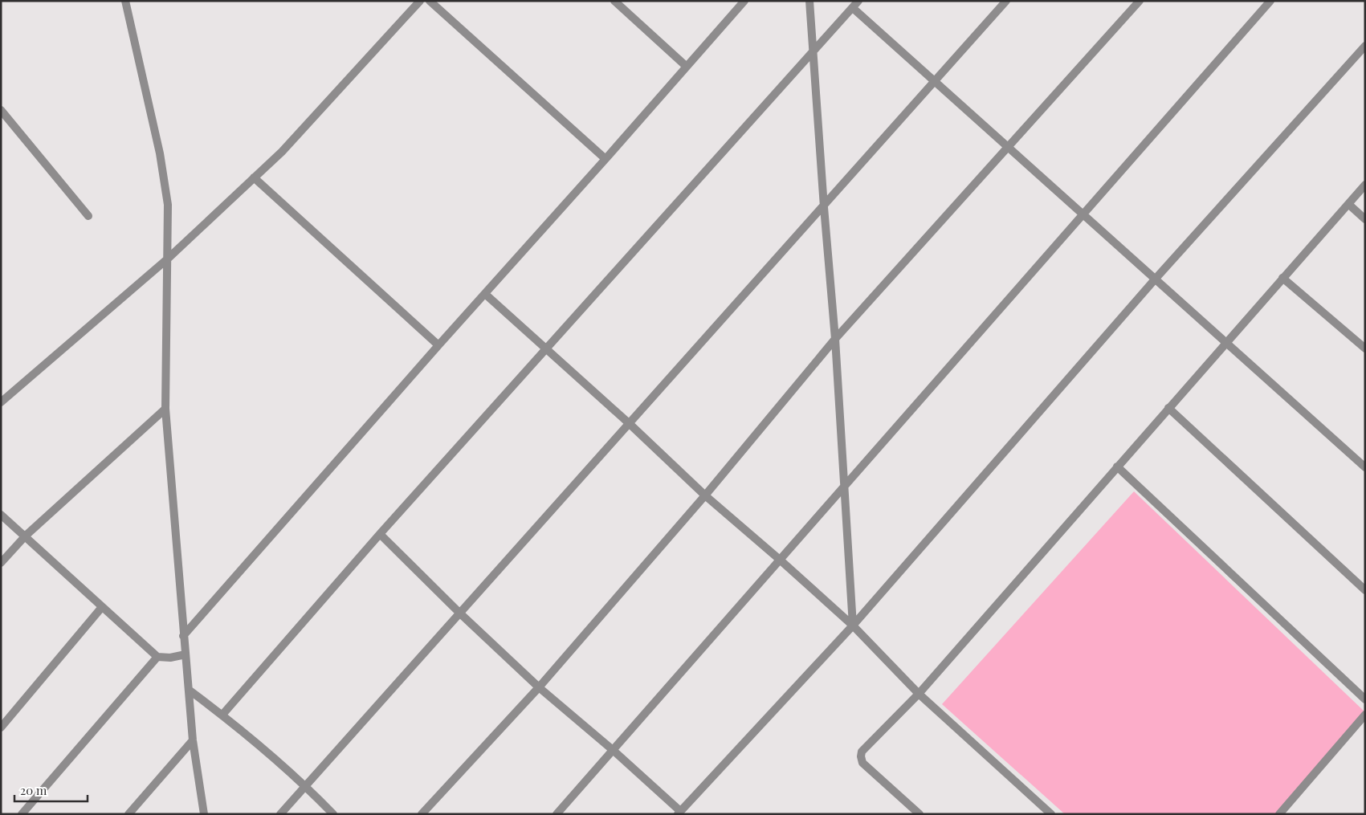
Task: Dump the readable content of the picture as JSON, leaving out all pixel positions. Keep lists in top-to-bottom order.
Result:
{
  "scale_bar": "20 m"
}
